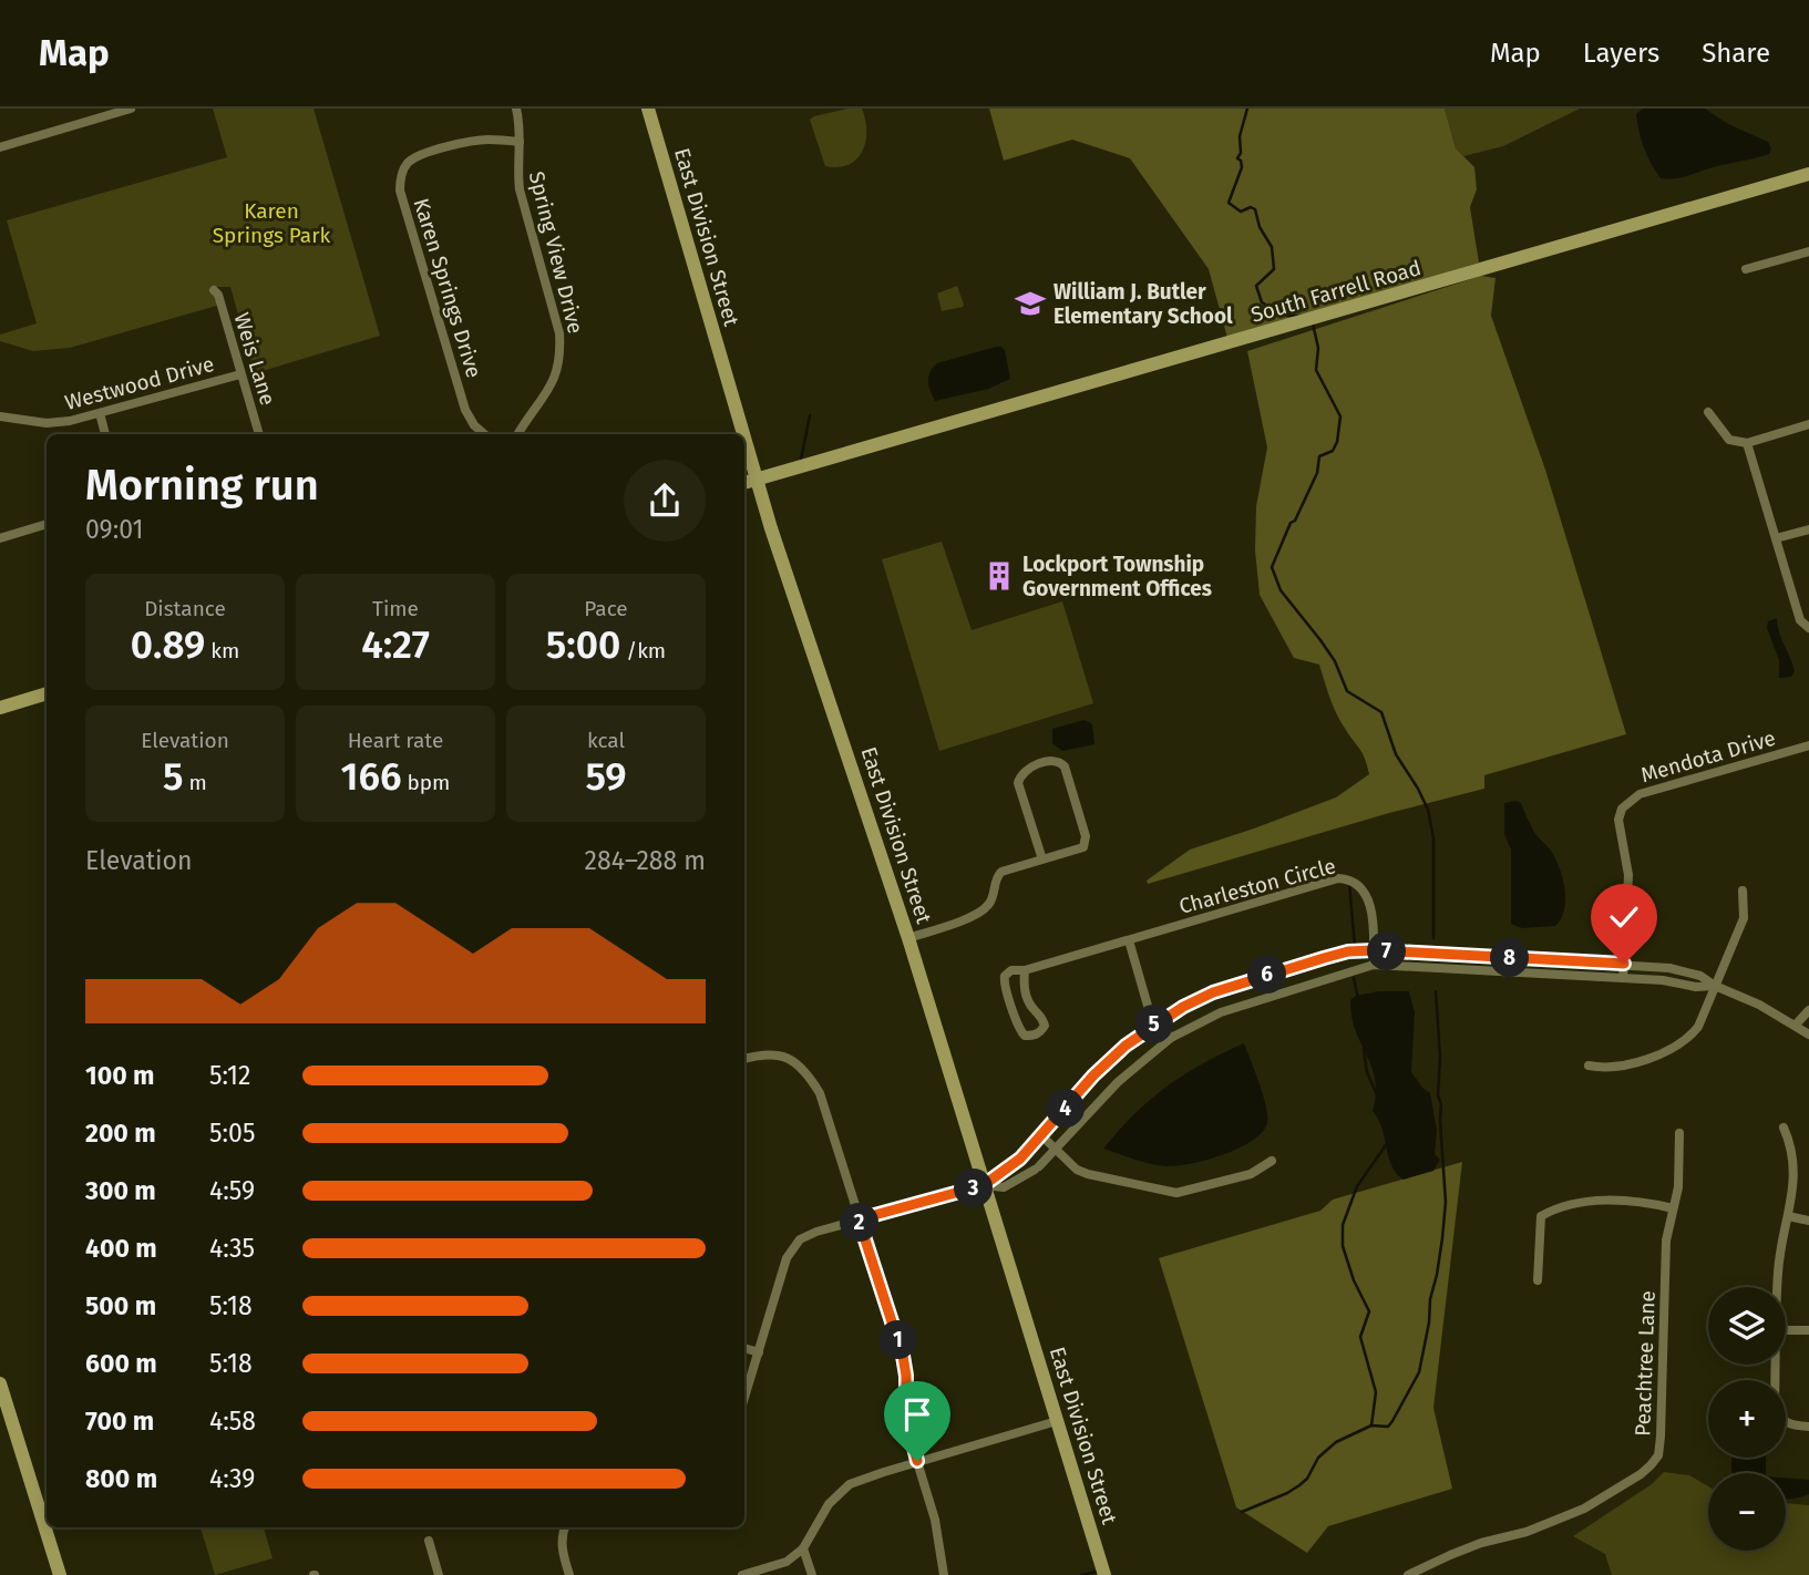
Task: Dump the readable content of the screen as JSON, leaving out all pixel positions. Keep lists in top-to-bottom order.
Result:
{
  "streets": {
    "street": [
      "East Division Street",
      "Spring View Drive",
      "Karen Springs Drive",
      "South Farrell Road",
      "Weis Lane",
      "Westwood Drive",
      "Mendota Drive",
      "Charleston Circle",
      "Peachtree Lane"
    ]
  },
  "crossings": [
    ["East Division Street", "South Farrell Road"],
    ["Spring View Drive", "Karen Springs Drive"],
    ["Weis Lane", "Westwood Drive"]
  ],
  "parks": ["Karen Springs Park"],
  "places": {
    "school or university": ["William J. Butler Elementary School"],
    "building": ["Lockport Township Government Offices"]
  },
  "page": {
    "header": "Map",
    "nav": ["Map", "Layers", "Share"],
    "heading": ["Morning run", "09:01"],
    "stats": [
      ["Distance", "0.89 km"],
      ["Time", "4:27"],
      ["Pace", "5:00 /km"],
      ["Elevation", "5 m"],
      ["Heart rate", "166 bpm"],
      ["kcal", "59"]
    ],
    "chart": ["Elevation", "284–288 m"],
    "pins": [
      "7",
      "8",
      "6",
      "5",
      "4",
      "3",
      "2",
      "1"
    ],
    "list": [
      {
        "name": "100 m",
        "note": "5:12"
      },
      {
        "name": "200 m",
        "note": "5:05"
      },
      {
        "name": "300 m",
        "note": "4:59"
      },
      {
        "name": "400 m",
        "note": "4:35"
      },
      {
        "name": "500 m",
        "note": "5:18"
      },
      {
        "name": "600 m",
        "note": "5:18"
      },
      {
        "name": "700 m",
        "note": "4:58"
      },
      {
        "name": "800 m",
        "note": "4:39"
      }
    ],
    "map_buttons": ["+", "−"]
  }
}
